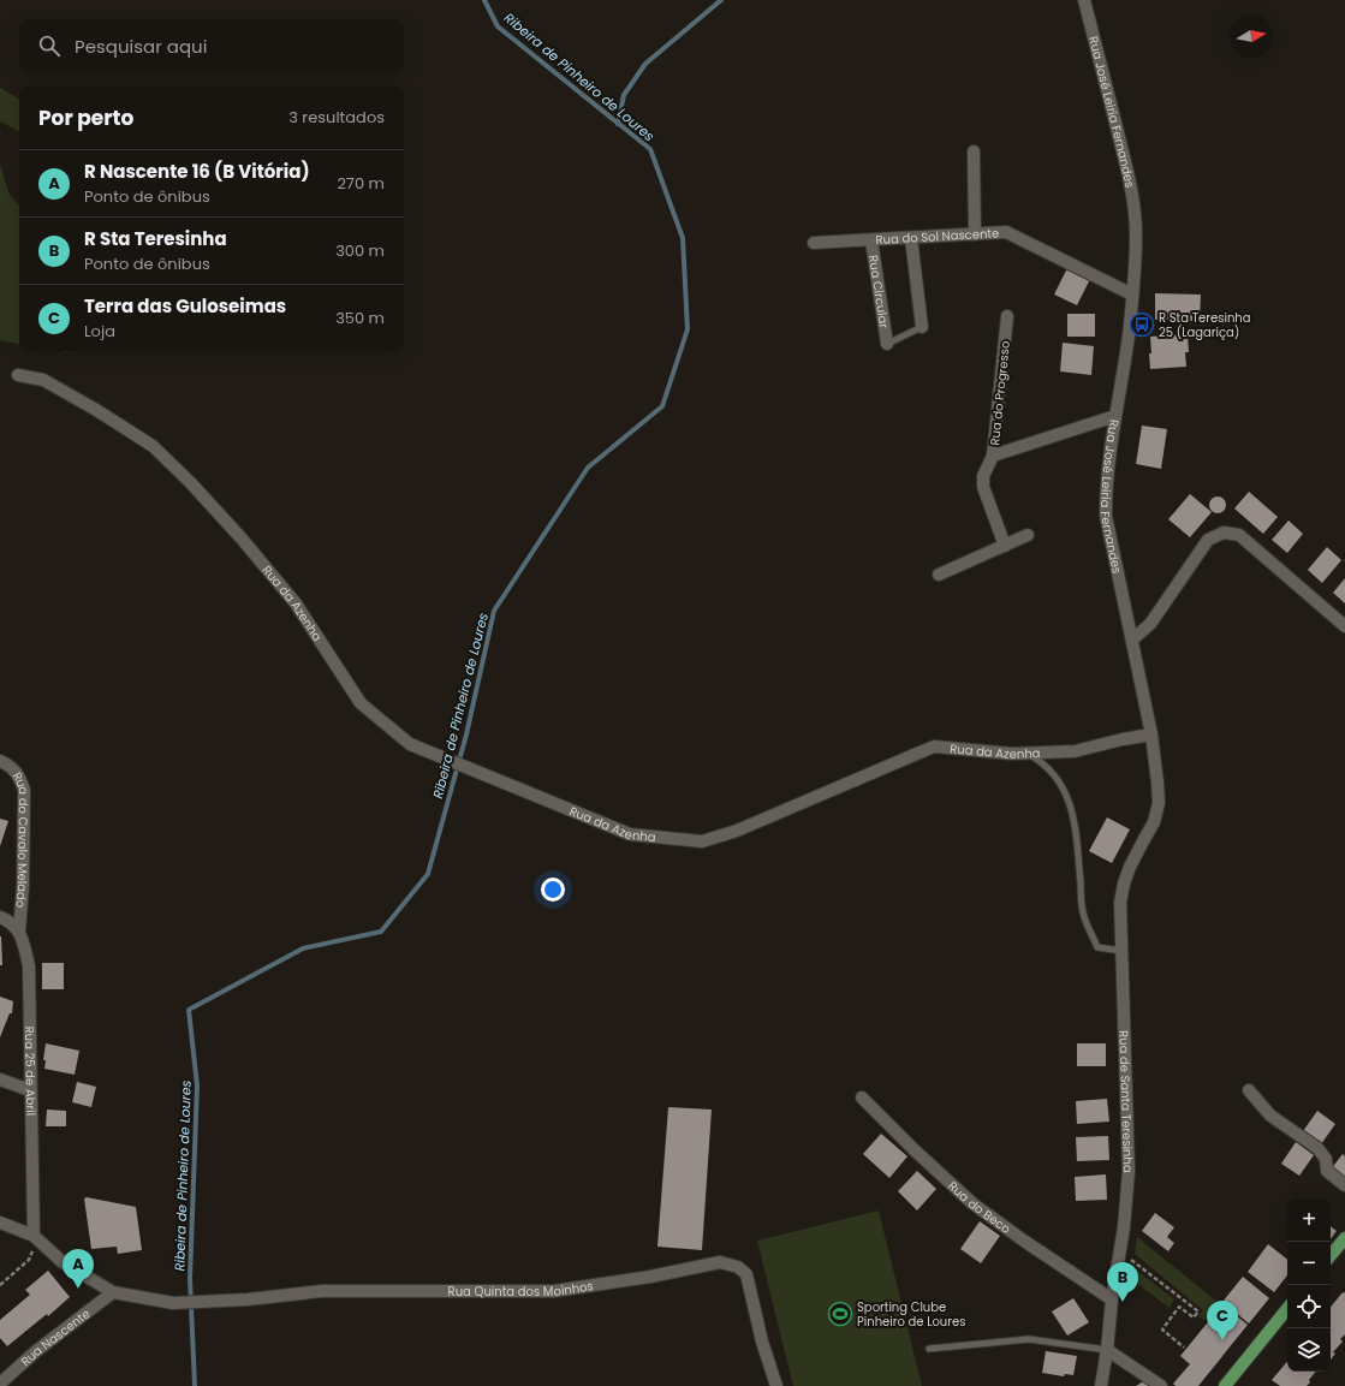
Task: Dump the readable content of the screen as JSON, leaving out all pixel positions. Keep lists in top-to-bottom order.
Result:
{
  "streets": {
    "street": [
      "Rua José Leiria Fernandes",
      "Rua do Sol Nascente",
      "Rua Circular",
      "Rua do Progresso",
      "Rua da Azenha",
      "Rua do Cavalo Melado",
      "Rua 25 de Abril",
      "Rua de Santa Teresinha",
      "Rua do Beco",
      "Rua Quinta dos Moinhos",
      "Rua Nascente"
    ]
  },
  "crossings": [
    ["Rua José Leiria Fernandes", "Rua do Sol Nascente"],
    ["Rua José Leiria Fernandes", "Rua do Progresso"],
    ["Rua José Leiria Fernandes", "Rua da Azenha"],
    ["Rua José Leiria Fernandes", "Rua de Santa Teresinha"],
    ["Rua do Sol Nascente", "Rua Circular"],
    ["Rua do Cavalo Melado", "Rua 25 de Abril"],
    ["Rua de Santa Teresinha", "Rua do Beco"],
    ["Rua Quinta dos Moinhos", "Rua Nascente"]
  ],
  "water": ["Ribeira de Pinheiro de Loures"],
  "places": {
    "bus stop": ["R Sta Teresinha 25 (Lagariça)"],
    "sports": ["Sporting Clube Pinheiro de Loures"]
  },
  "north": "right",
  "page": {
    "search": "Pesquisar aqui",
    "heading": ["Por perto", "3 resultados"],
    "list": [
      {
        "mark": "A",
        "name": "R Nascente 16 (B Vitória)",
        "note": "Ponto de ônibus",
        "value": "270 m"
      },
      {
        "mark": "B",
        "name": "R Sta Teresinha",
        "note": "Ponto de ônibus",
        "value": "300 m"
      },
      {
        "mark": "C",
        "name": "Terra das Guloseimas",
        "note": "Loja",
        "value": "350 m"
      }
    ],
    "map_buttons": ["+", "−"],
    "pins": ["A", "B", "C"]
  }
}
